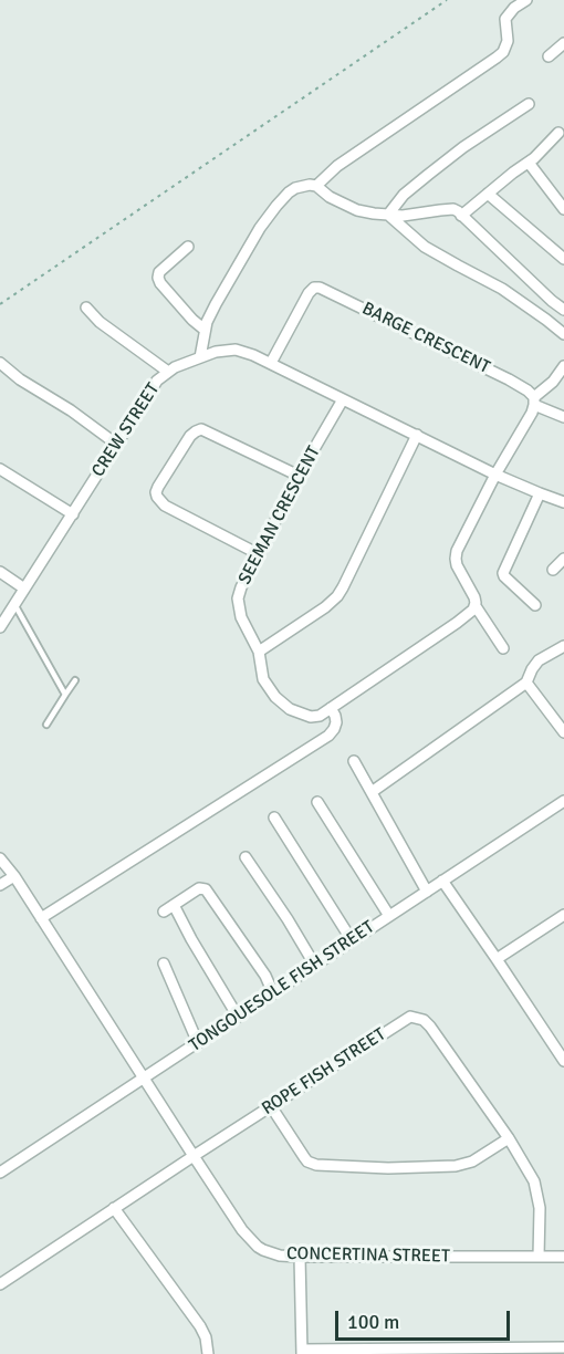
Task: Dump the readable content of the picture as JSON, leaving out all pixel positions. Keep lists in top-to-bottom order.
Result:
{
  "streets": {
    "street": [
      "BARGE CRESCENT",
      "CREW STREET",
      "SEEMAN CRESCENT",
      "TONGOUESOLE FISH STREET",
      "ROPE FISH STREET",
      "CONCERTINA STREET"
    ]
  },
  "crossings": [
    ["BARGE CRESCENT", "CREW STREET"],
    ["CREW STREET", "SEEMAN CRESCENT"],
    ["TONGOUESOLE FISH STREET", "CONCERTINA STREET"],
    ["ROPE FISH STREET", "CONCERTINA STREET"]
  ],
  "scale_bar": "100 m"
}
